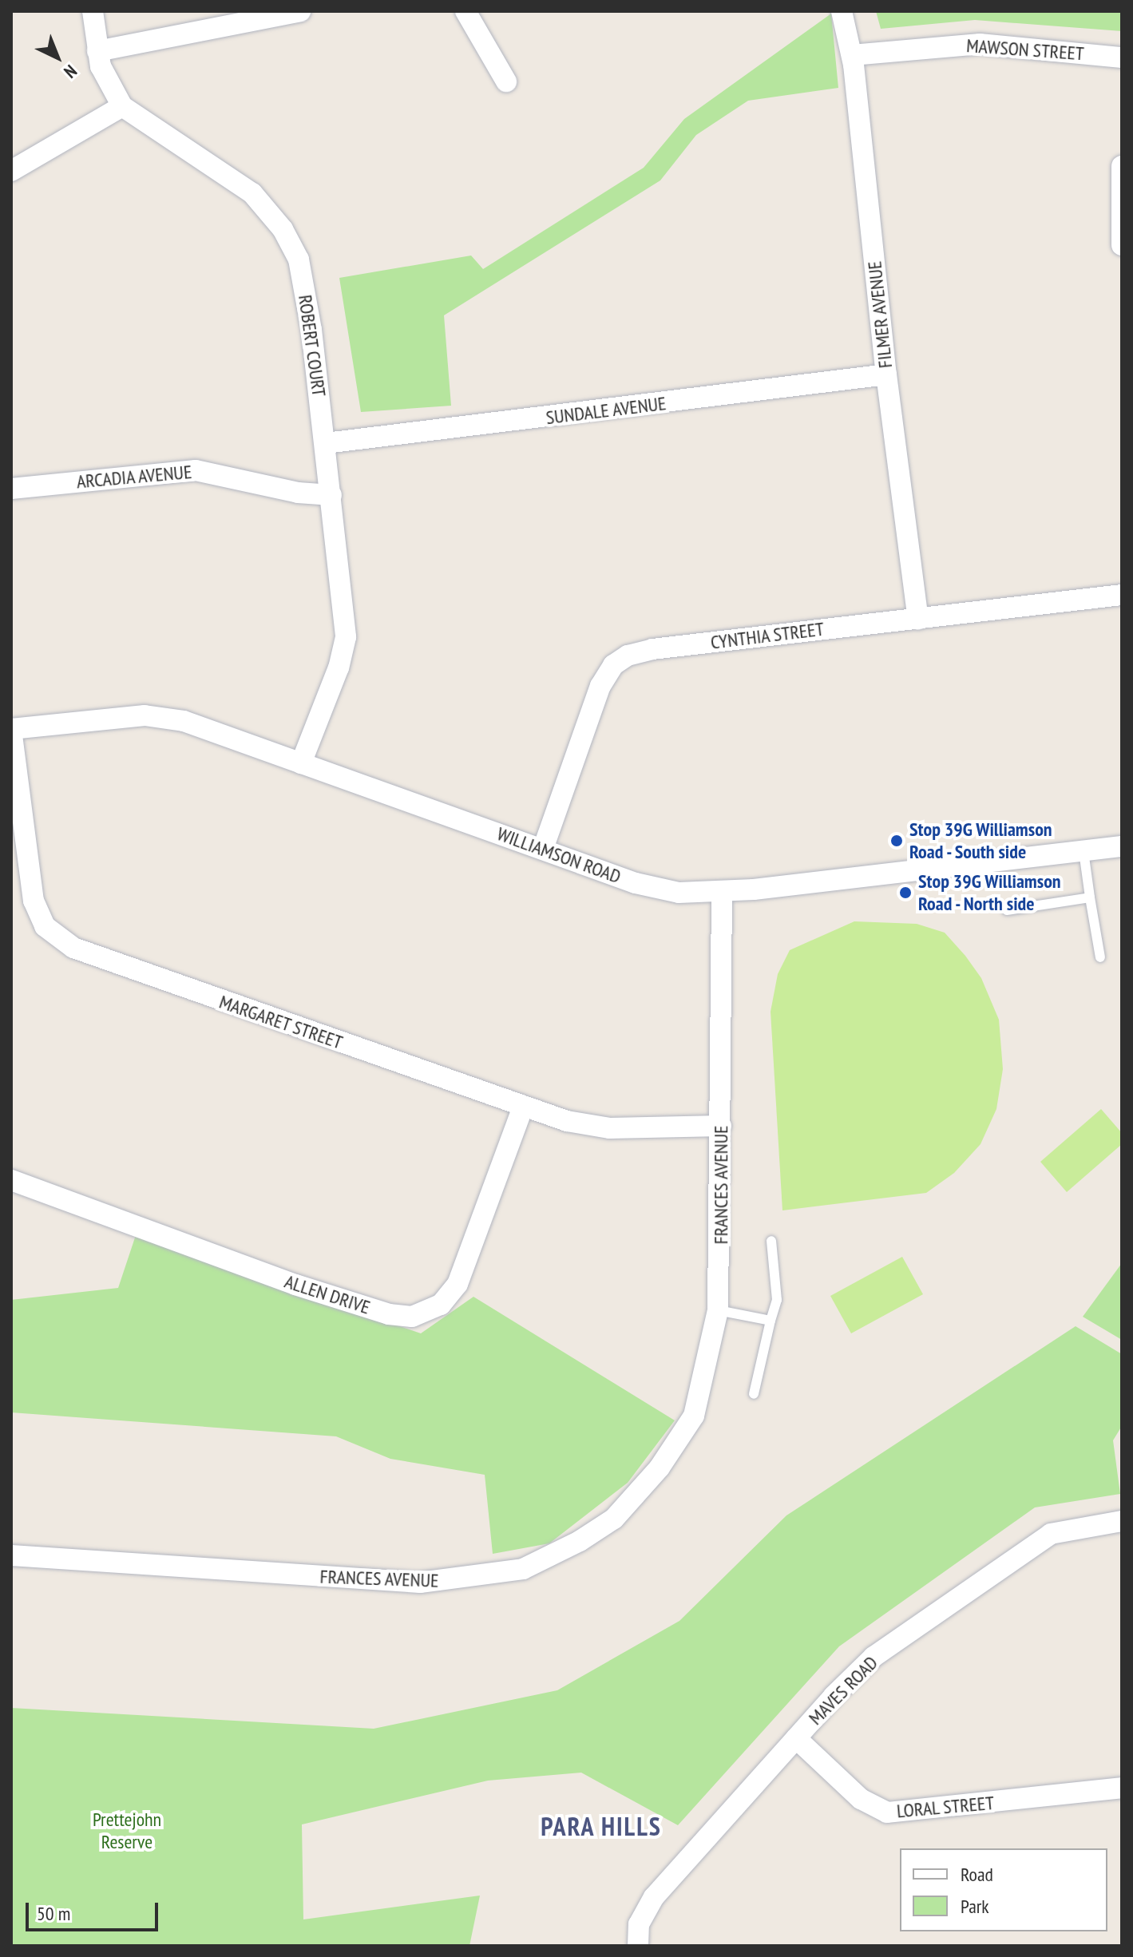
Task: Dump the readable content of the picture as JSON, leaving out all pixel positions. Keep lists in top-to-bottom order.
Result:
{
  "streets": {
    "street": [
      "MAWSON STREET",
      "FILMER AVENUE",
      "ROBERT COURT",
      "SUNDALE AVENUE",
      "ARCADIA AVENUE",
      "CYNTHIA STREET",
      "WILLIAMSON ROAD",
      "MARGARET STREET",
      "FRANCES AVENUE",
      "ALLEN DRIVE",
      "MAVES ROAD",
      "LORAL STREET"
    ]
  },
  "crossings": [
    ["MAWSON STREET", "FILMER AVENUE"],
    ["FILMER AVENUE", "SUNDALE AVENUE"],
    ["FILMER AVENUE", "CYNTHIA STREET"],
    ["ROBERT COURT", "SUNDALE AVENUE"],
    ["ROBERT COURT", "ARCADIA AVENUE"],
    ["ROBERT COURT", "WILLIAMSON ROAD"],
    ["CYNTHIA STREET", "WILLIAMSON ROAD"],
    ["WILLIAMSON ROAD", "MARGARET STREET"],
    ["WILLIAMSON ROAD", "FRANCES AVENUE"],
    ["MARGARET STREET", "FRANCES AVENUE"],
    ["MARGARET STREET", "ALLEN DRIVE"],
    ["MAVES ROAD", "LORAL STREET"]
  ],
  "districts": ["PARA HILLS"],
  "parks": ["Prettejohn Reserve"],
  "places": ["Stop 39G Williamson Road - South side", "Stop 39G Williamson Road - North side"],
  "legend": ["Road", "Park"],
  "scale_bar": "50 m",
  "north": "bottom right"
}
